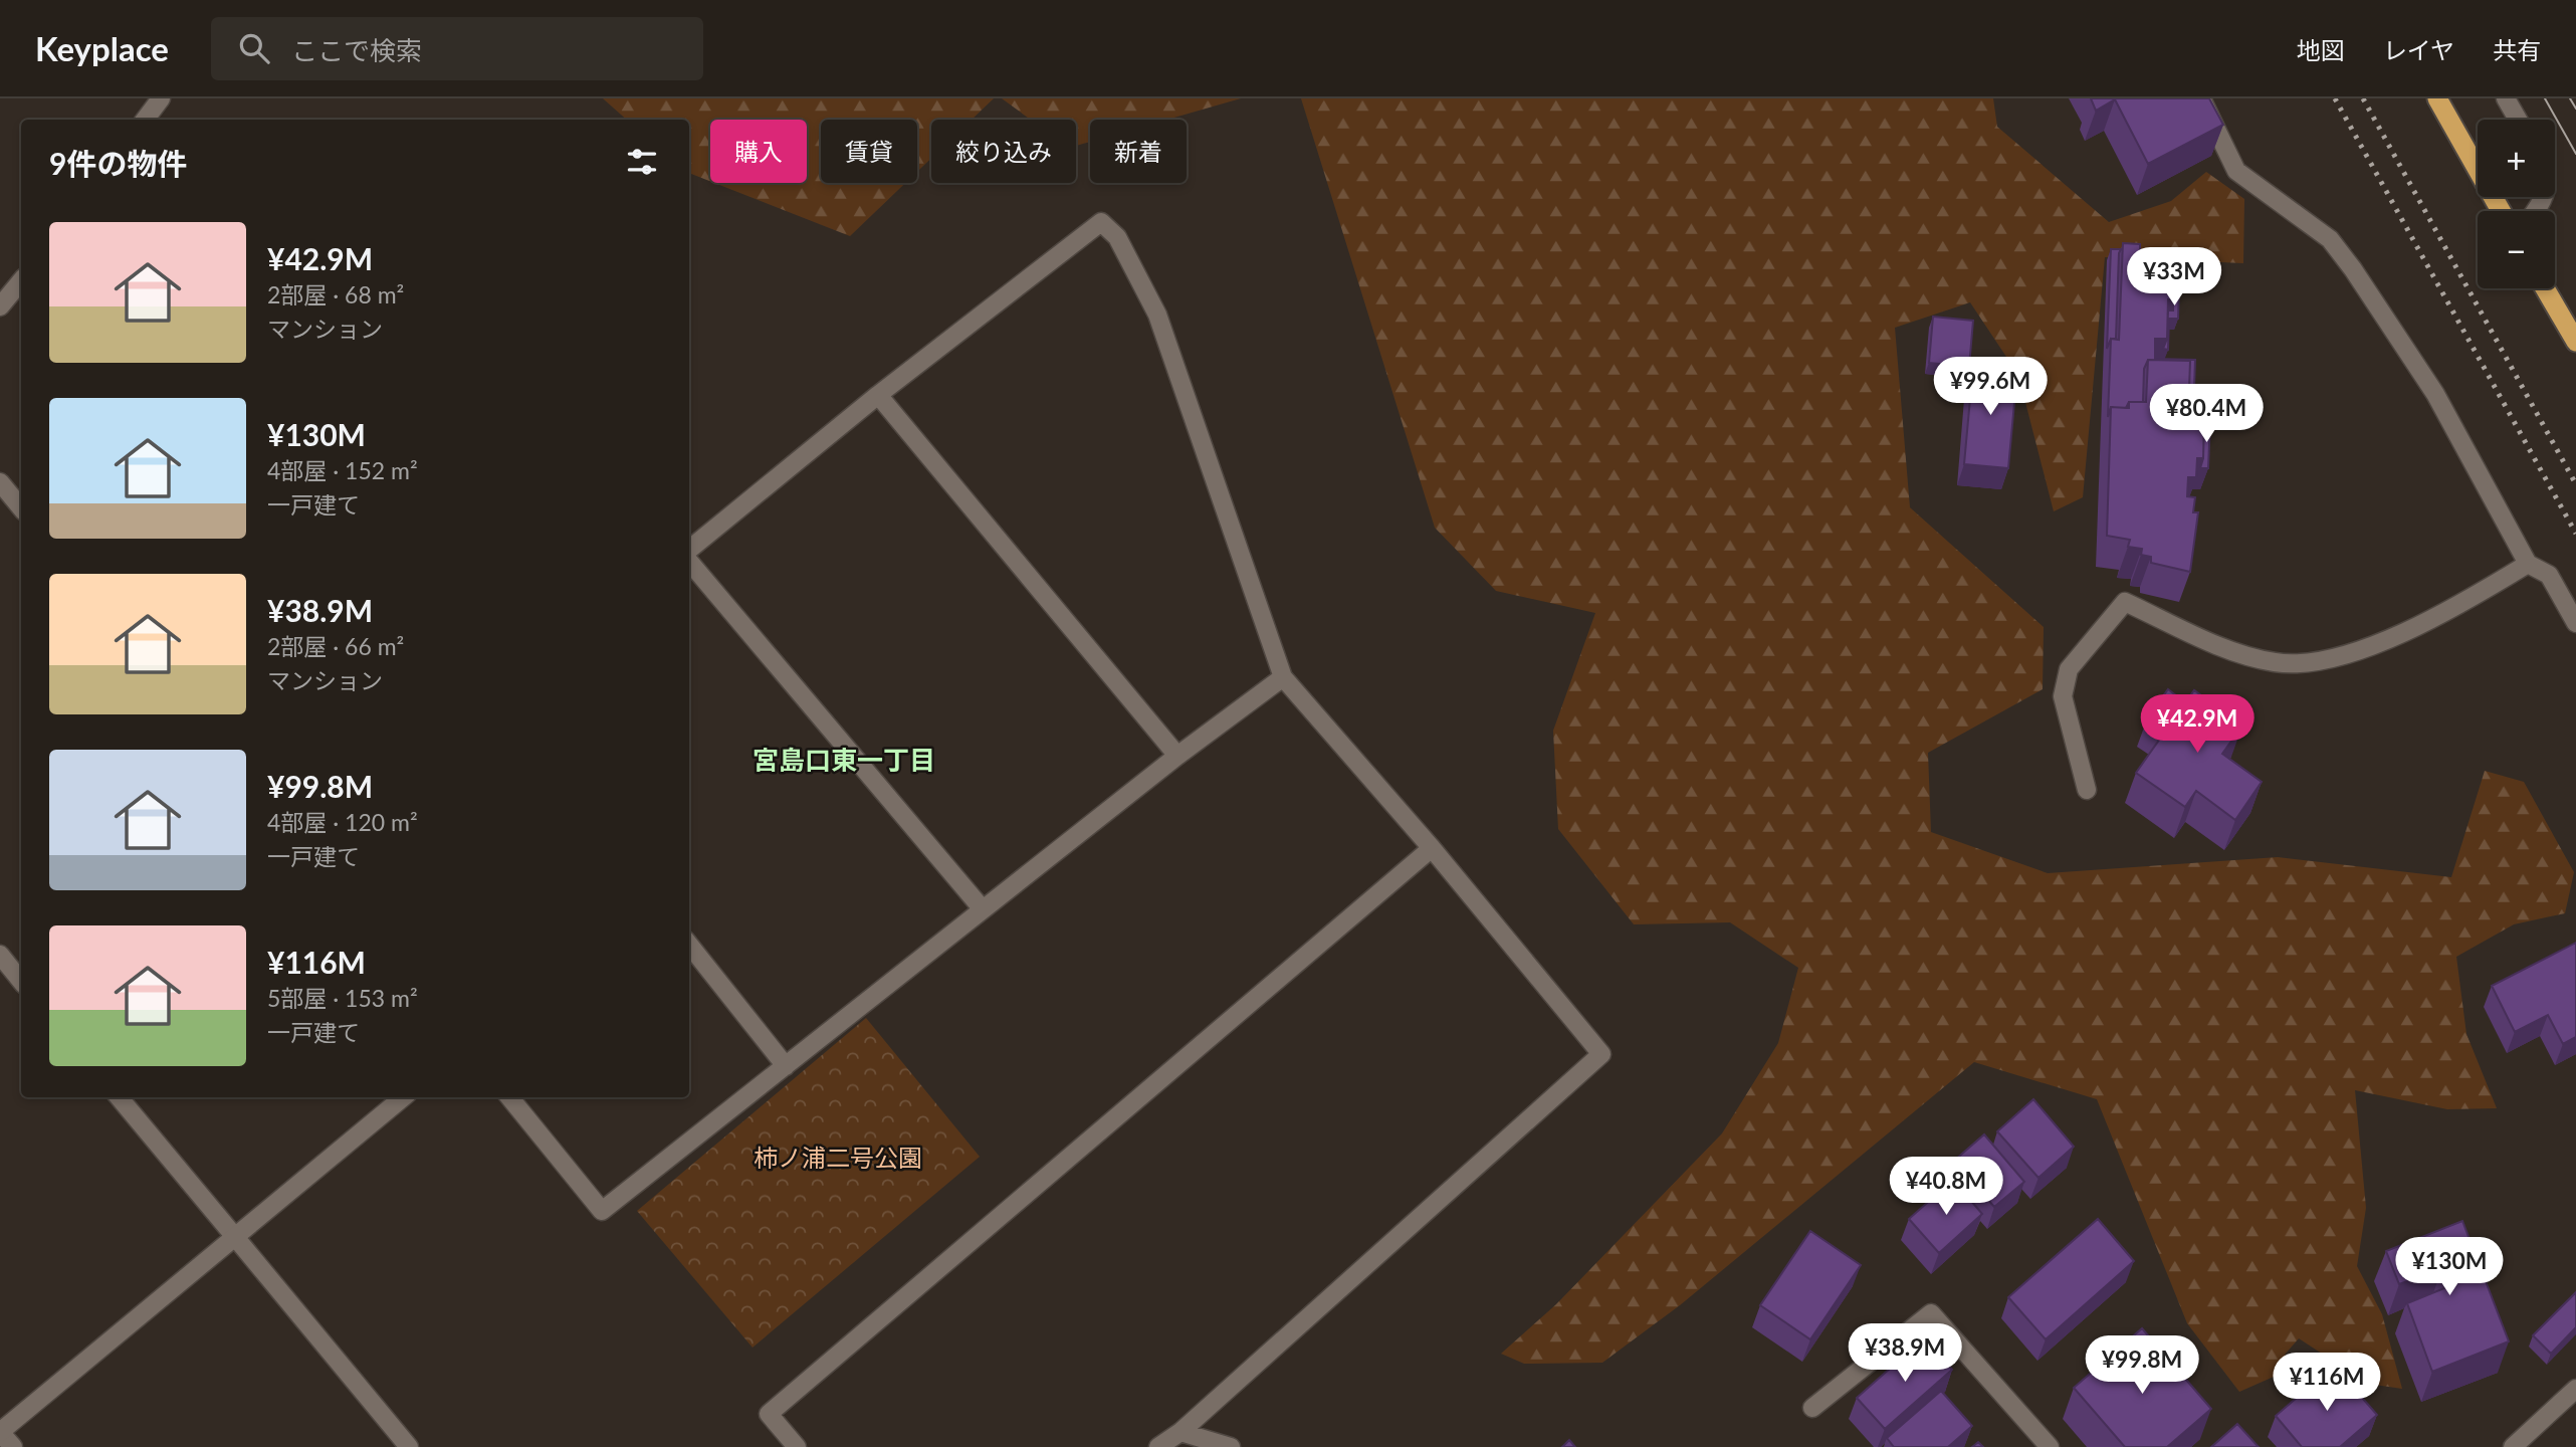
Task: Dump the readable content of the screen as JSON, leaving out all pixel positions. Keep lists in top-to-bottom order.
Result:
{
  "districts": ["宮島口東一丁目"],
  "parks": ["柿ノ浦二号公園"],
  "page": {
    "header": "Keyplace",
    "search": "ここで検索",
    "nav": ["地図", "レイヤ", "共有"],
    "map_buttons": ["+", "−"],
    "chip": [
      "購入",
      "賃貸",
      "絞り込み",
      "新着"
    ],
    "heading": "9件の物件",
    "list": [
      {
        "name": "¥42.9M",
        "note": "2部屋 · 68 m² · マンション"
      },
      {
        "name": "¥130M",
        "note": "4部屋 · 152 m² · 一戸建て"
      },
      {
        "name": "¥38.9M",
        "note": "2部屋 · 66 m² · マンション"
      },
      {
        "name": "¥99.8M",
        "note": "4部屋 · 120 m² · 一戸建て"
      },
      {
        "name": "¥116M",
        "note": "5部屋 · 153 m² · 一戸建て"
      }
    ],
    "price": [
      "¥33M",
      "¥99.6M",
      "¥80.4M",
      "¥42.9M",
      "¥40.8M",
      "¥130M",
      "¥38.9M",
      "¥99.8M",
      "¥116M"
    ]
  }
}
